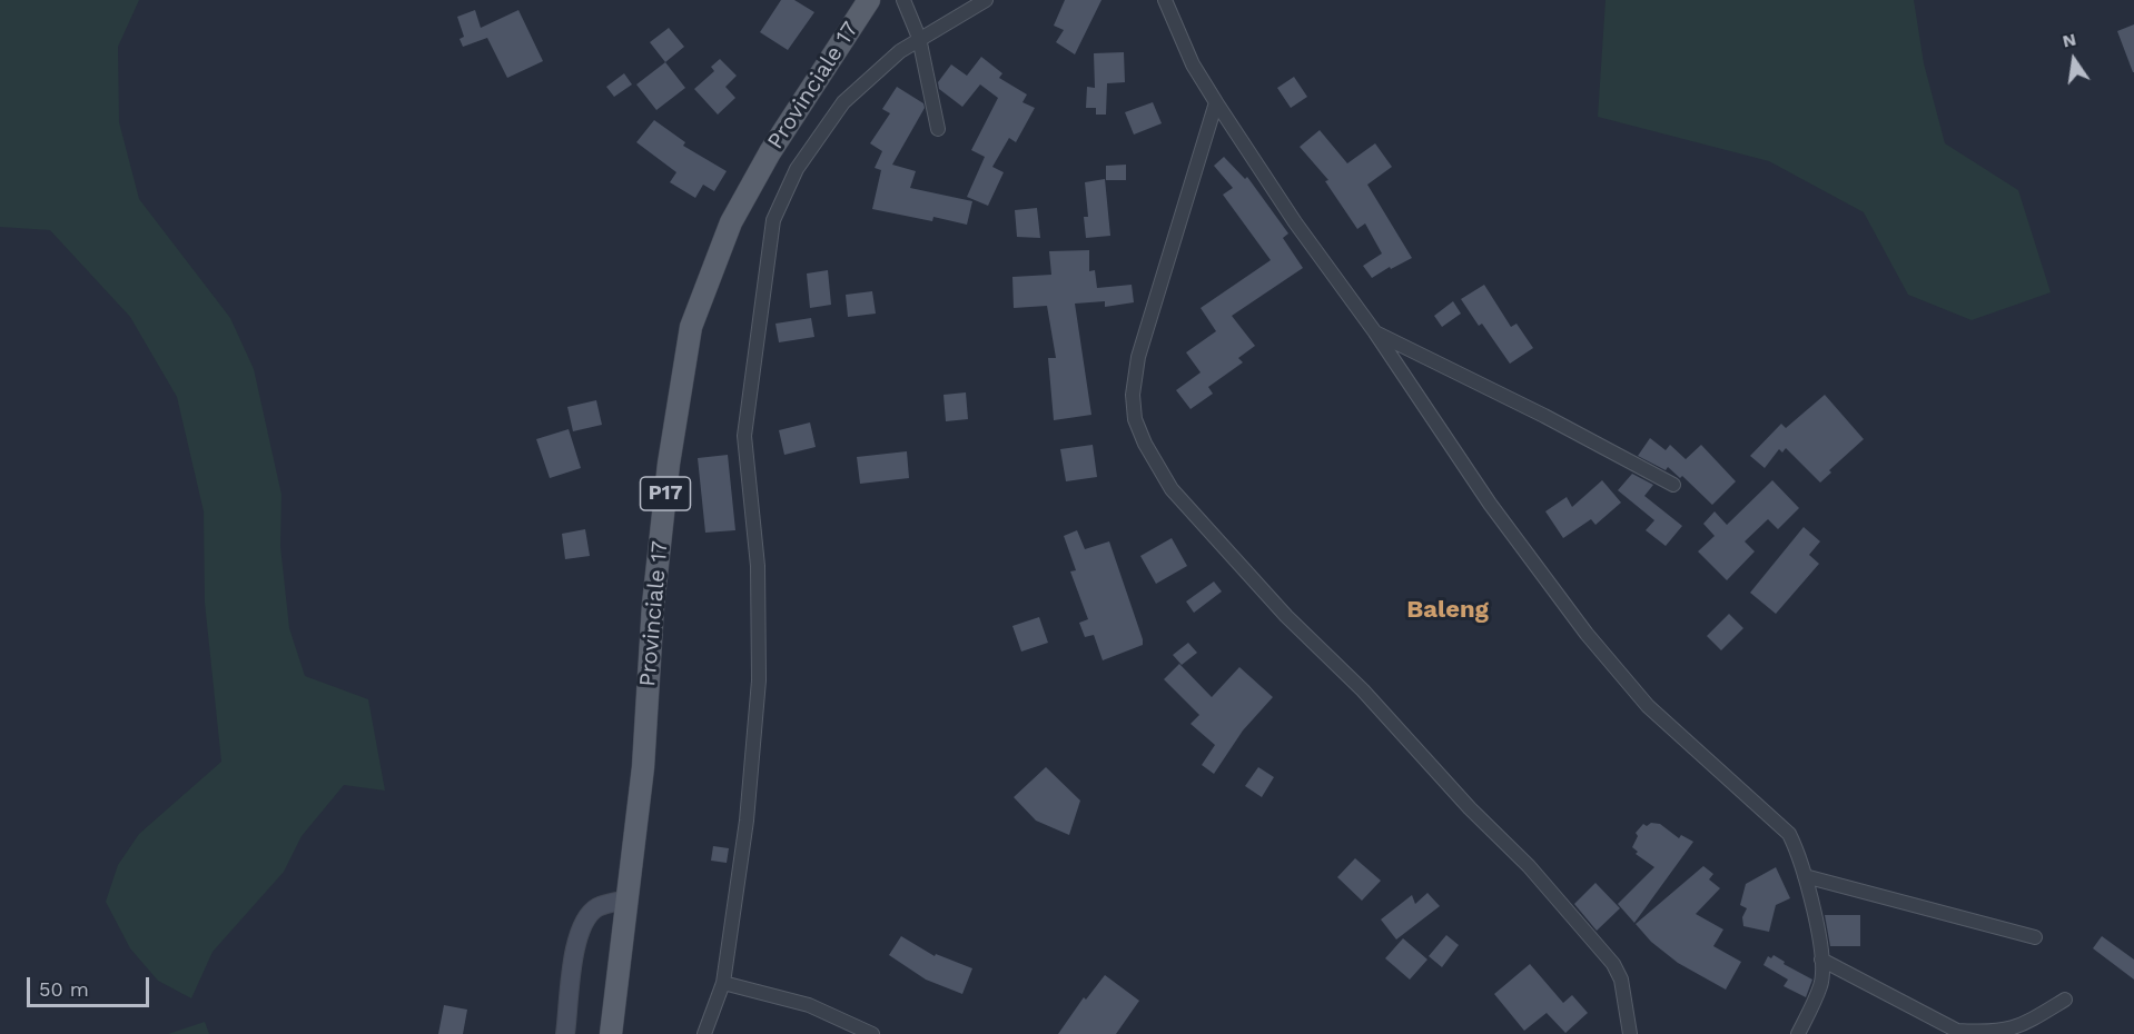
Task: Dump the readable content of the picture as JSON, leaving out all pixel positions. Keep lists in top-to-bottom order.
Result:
{
  "streets": {
    "main road": ["Provinciale 17", "P17"]
  },
  "districts": ["Baleng"],
  "scale_bar": "50 m",
  "north": "top"
}
